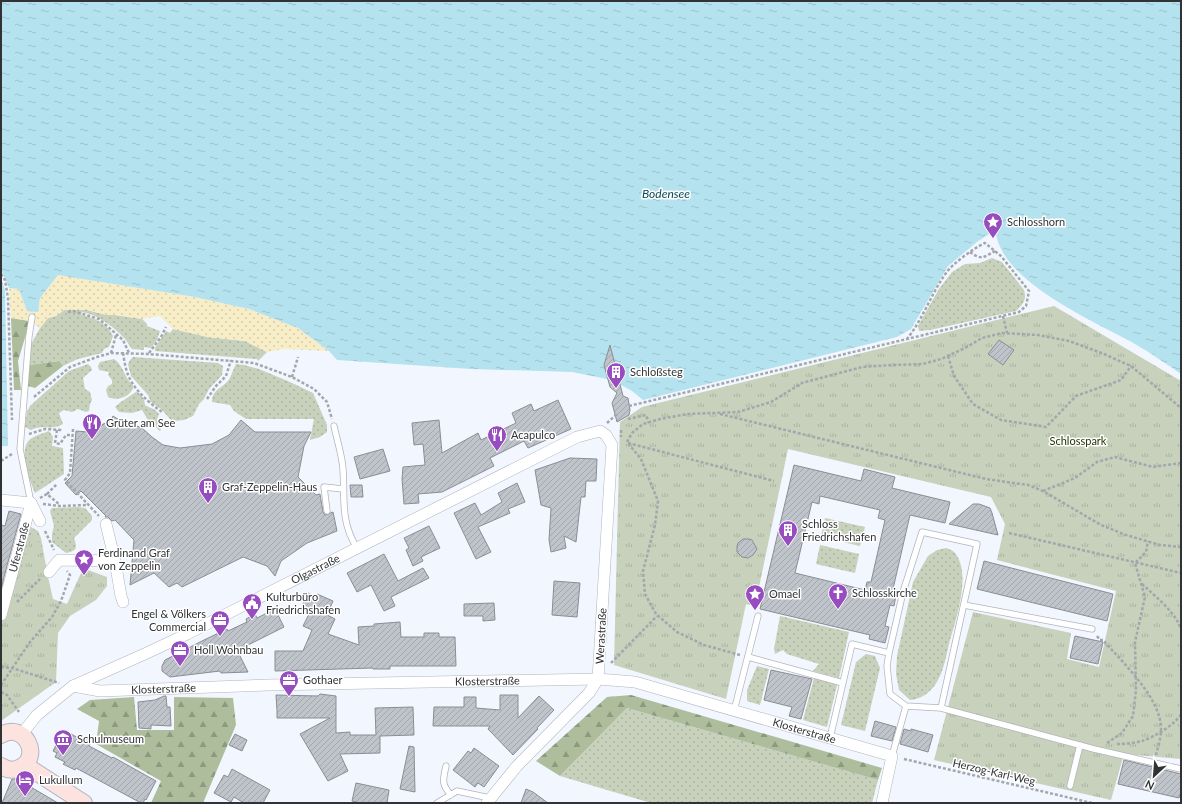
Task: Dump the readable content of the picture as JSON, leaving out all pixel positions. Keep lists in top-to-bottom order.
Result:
{
  "streets": {
    "street": [
      "Uferstraße",
      "Olgastraße",
      "Werastraße",
      "Klosterstraße"
    ],
    "path": ["Herzog-Karl-Weg"]
  },
  "crossings": [
    ["Olgastraße", "Werastraße"],
    ["Olgastraße", "Klosterstraße"],
    ["Werastraße", "Klosterstraße"],
    ["Klosterstraße", "Herzog-Karl-Weg"]
  ],
  "water": ["Bodensee"],
  "parks": ["Schlosspark"],
  "places": {
    "place": ["Schlosshorn", "Ferdinand Graf von Zeppelin", "Omael"],
    "building": ["Schloßsteg", "Graf-Zeppelin-Haus", "Schloss Friedrichshafen"],
    "restaurant": ["Grüter am See", "Acapulco"],
    "church": ["Schlosskirche"],
    "public building": ["Kulturbüro Friedrichshafen"],
    "office": ["Engel & Völkers Commercial", "Holl Wohnbau", "Gothaer"],
    "museum": ["Schulmuseum"],
    "hotel": ["Lukullum"]
  },
  "north": "bottom left"
}
